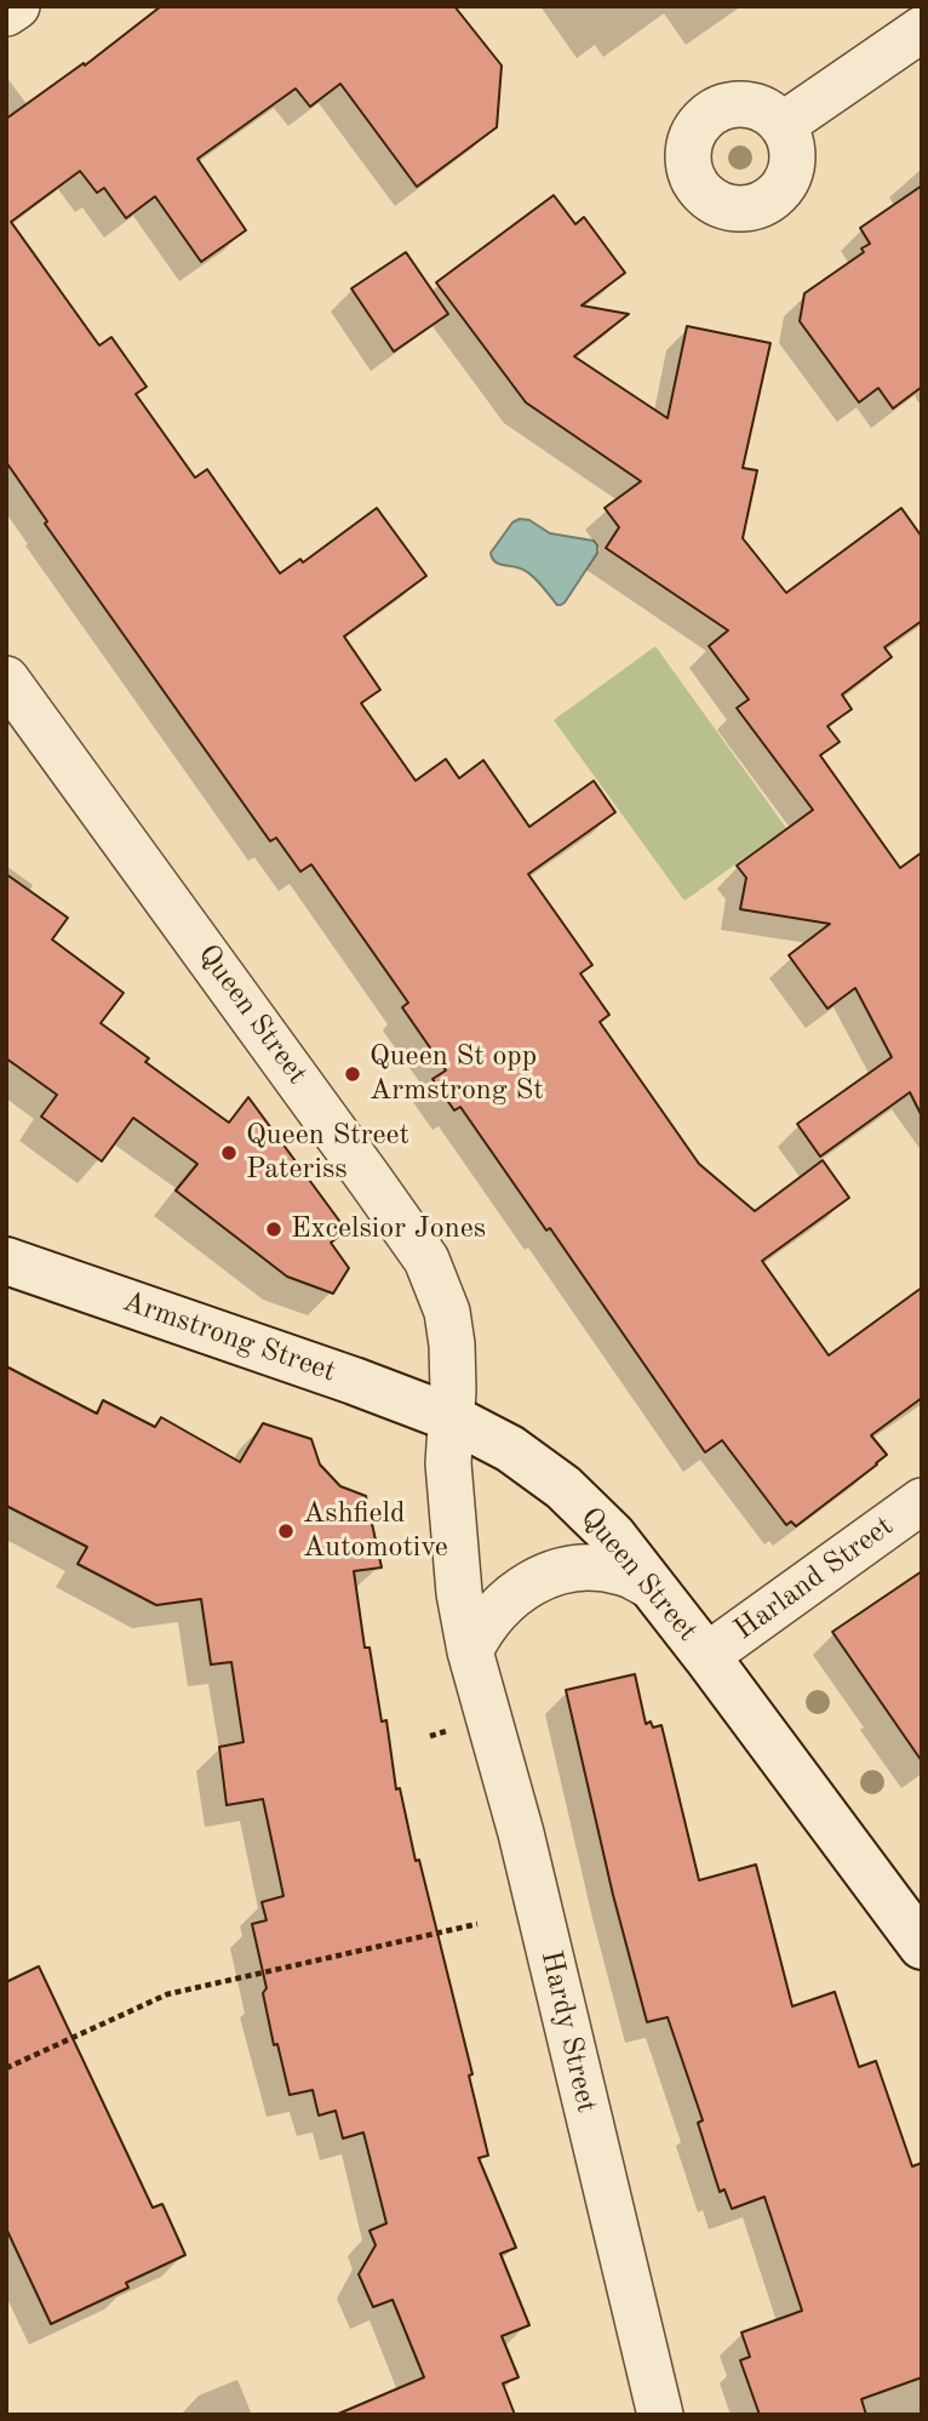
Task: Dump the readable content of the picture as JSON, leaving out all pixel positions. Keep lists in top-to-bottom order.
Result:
{
  "streets": {
    "street": [
      "Queen Street",
      "Armstrong Street",
      "Harland Street",
      "Hardy Street"
    ]
  },
  "crossings": [
    ["Queen Street", "Armstrong Street"],
    ["Queen Street", "Harland Street"],
    ["Queen Street", "Hardy Street"],
    ["Armstrong Street", "Hardy Street"]
  ],
  "places": [
    "Queen St opp Armstrong St",
    "Queen Street Pateriss",
    "Excelsior Jones",
    "Ashfield Automotive"
  ]
}
